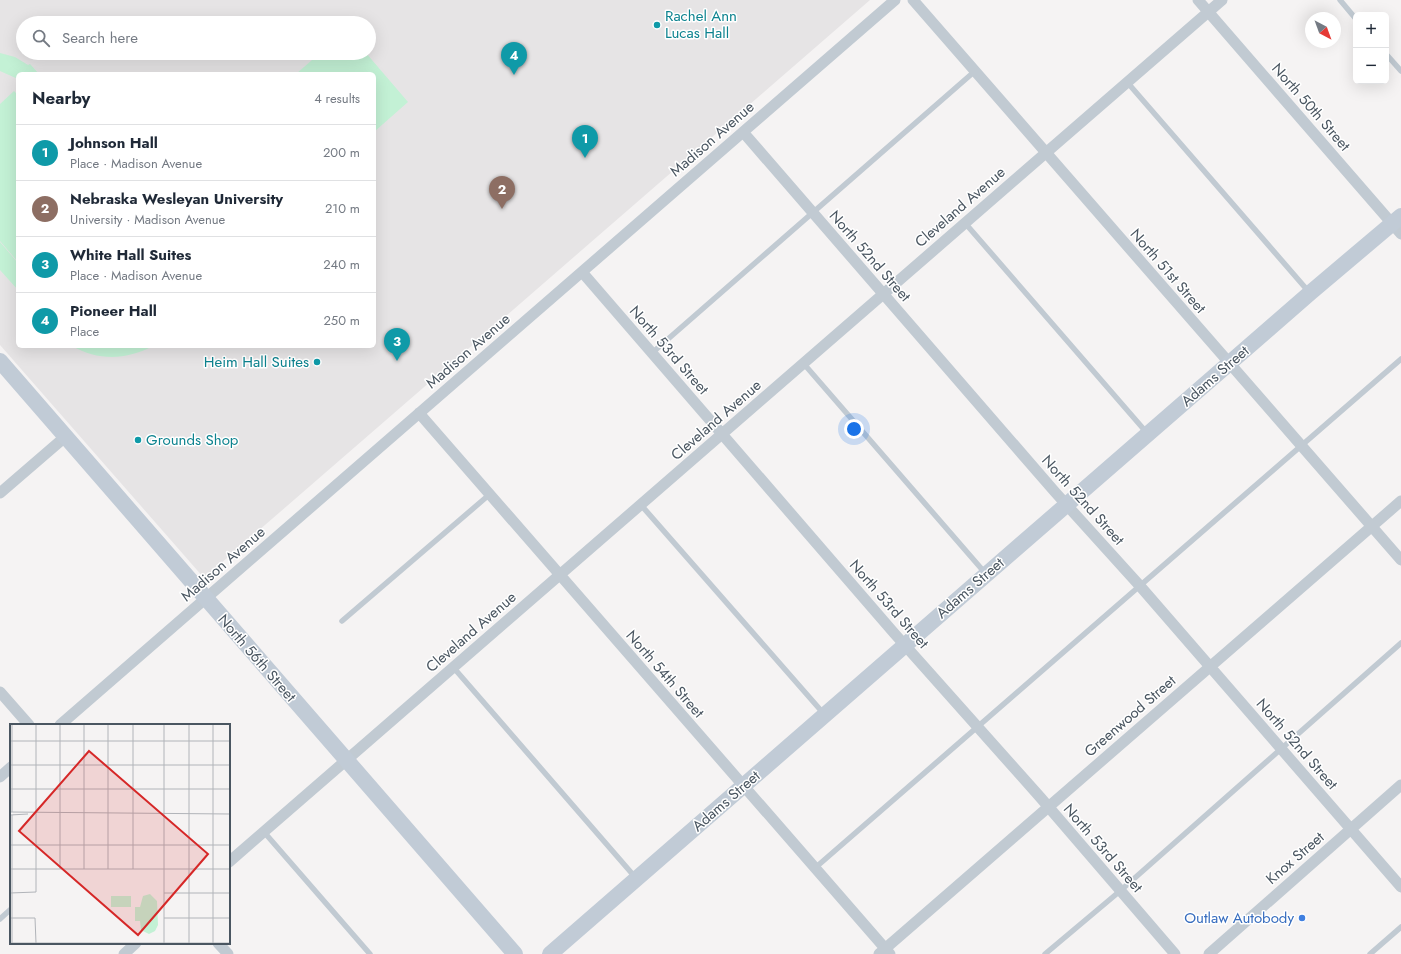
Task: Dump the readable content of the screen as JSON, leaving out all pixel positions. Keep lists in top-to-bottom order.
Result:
{
  "streets": {
    "main road": ["Adams Street", "North 56th Street"],
    "street": [
      "North 50th Street",
      "Madison Avenue",
      "Cleveland Avenue",
      "North 52nd Street",
      "North 51st Street",
      "North 53rd Street",
      "North 54th Street",
      "Greenwood Street",
      "Knox Street"
    ]
  },
  "crossings": [
    ["North 50th Street", "Cleveland Avenue"],
    ["North 50th Street", "Adams Street"],
    ["Madison Avenue", "North 52nd Street"],
    ["Madison Avenue", "North 53rd Street"],
    ["Madison Avenue", "North 56th Street"],
    ["Madison Avenue", "North 54th Street"],
    ["Cleveland Avenue", "North 52nd Street"],
    ["Cleveland Avenue", "North 51st Street"],
    ["Cleveland Avenue", "North 53rd Street"],
    ["Cleveland Avenue", "North 56th Street"],
    ["Cleveland Avenue", "North 54th Street"],
    ["North 52nd Street", "Adams Street"],
    ["North 52nd Street", "Greenwood Street"],
    ["North 52nd Street", "Knox Street"],
    ["North 51st Street", "Adams Street"],
    ["North 51st Street", "Greenwood Street"],
    ["North 53rd Street", "Adams Street"],
    ["North 53rd Street", "Greenwood Street"],
    ["Adams Street", "North 54th Street"],
    ["North 54th Street", "Greenwood Street"]
  ],
  "places": [
    "Rachel Ann Lucas Hall",
    "Heim Hall Suites",
    "Grounds Shop",
    "Outlaw Autobody"
  ],
  "north": "bottom right",
  "page": {
    "map_buttons": ["+", "−"],
    "search": "Search here",
    "pins": [
      "4",
      "1",
      "2",
      "3"
    ],
    "heading": ["Nearby", "4 results"],
    "list": [
      {
        "mark": "1",
        "name": "Johnson Hall",
        "note": "Place · Madison Avenue",
        "value": "200 m"
      },
      {
        "mark": "2",
        "name": "Nebraska Wesleyan University",
        "note": "University · Madison Avenue",
        "value": "210 m"
      },
      {
        "mark": "3",
        "name": "White Hall Suites",
        "note": "Place · Madison Avenue",
        "value": "240 m"
      },
      {
        "mark": "4",
        "name": "Pioneer Hall",
        "note": "Place",
        "value": "250 m"
      }
    ]
  }
}
